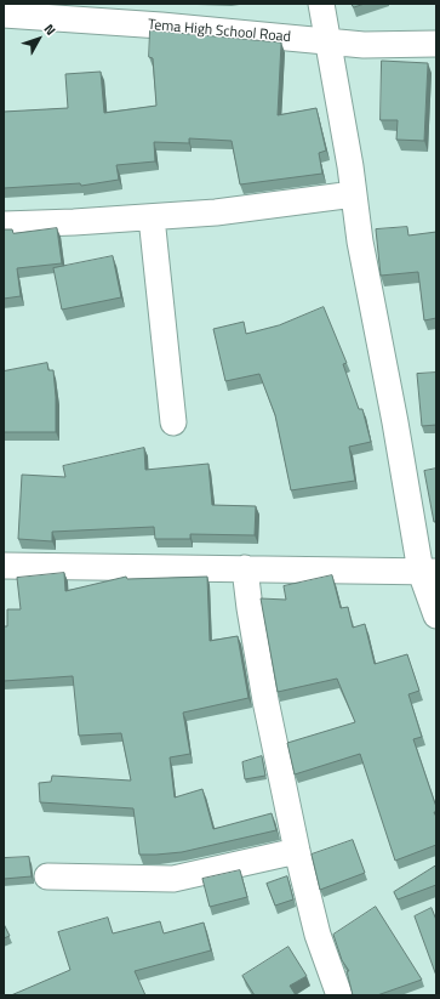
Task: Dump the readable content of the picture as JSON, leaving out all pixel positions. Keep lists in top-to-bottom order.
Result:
{
  "streets": {
    "street": ["Tema High School Road"]
  },
  "north": "top right"
}
